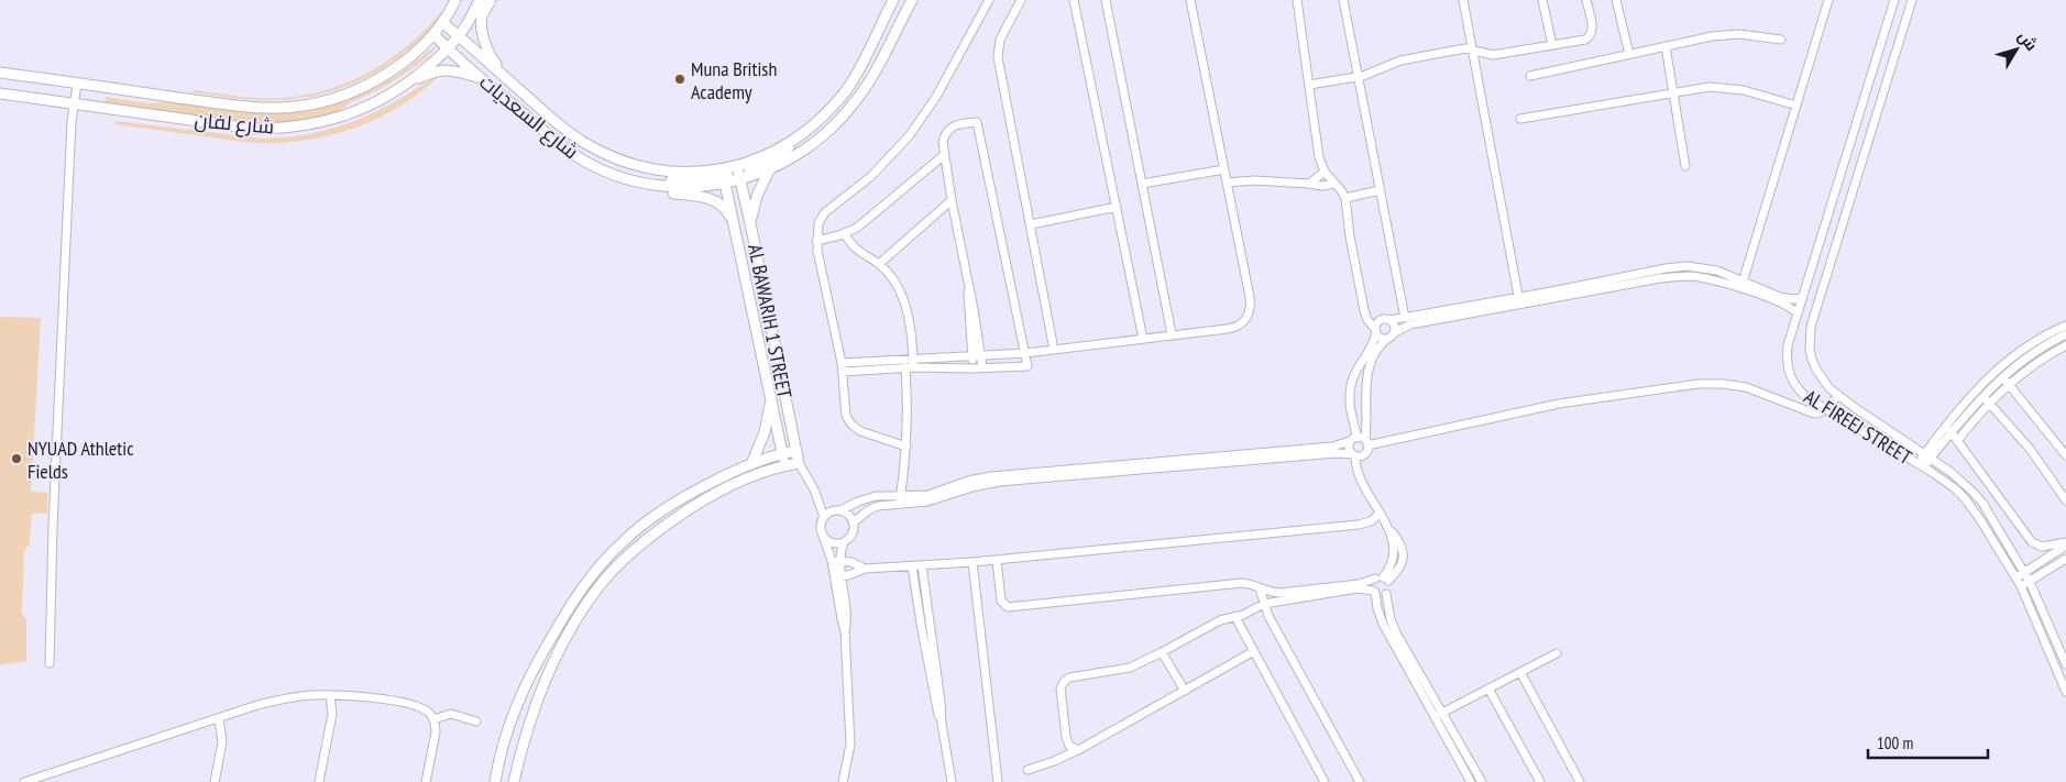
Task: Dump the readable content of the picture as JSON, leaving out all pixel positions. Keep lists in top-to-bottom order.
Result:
{
  "streets": {
    "street": [
      "شارع السعديات",
      "شارع لفان",
      "AL BAWARIH 1 STREET",
      "AL FIREEJ STREET"
    ]
  },
  "crossings": [
    ["شارع السعديات", "شارع لفان"],
    ["شارع السعديات", "AL BAWARIH 1 STREET"]
  ],
  "places": ["Muna British Academy", "NYUAD Athletic Fields"],
  "scale_bar": "100 m",
  "north": "top right"
}
